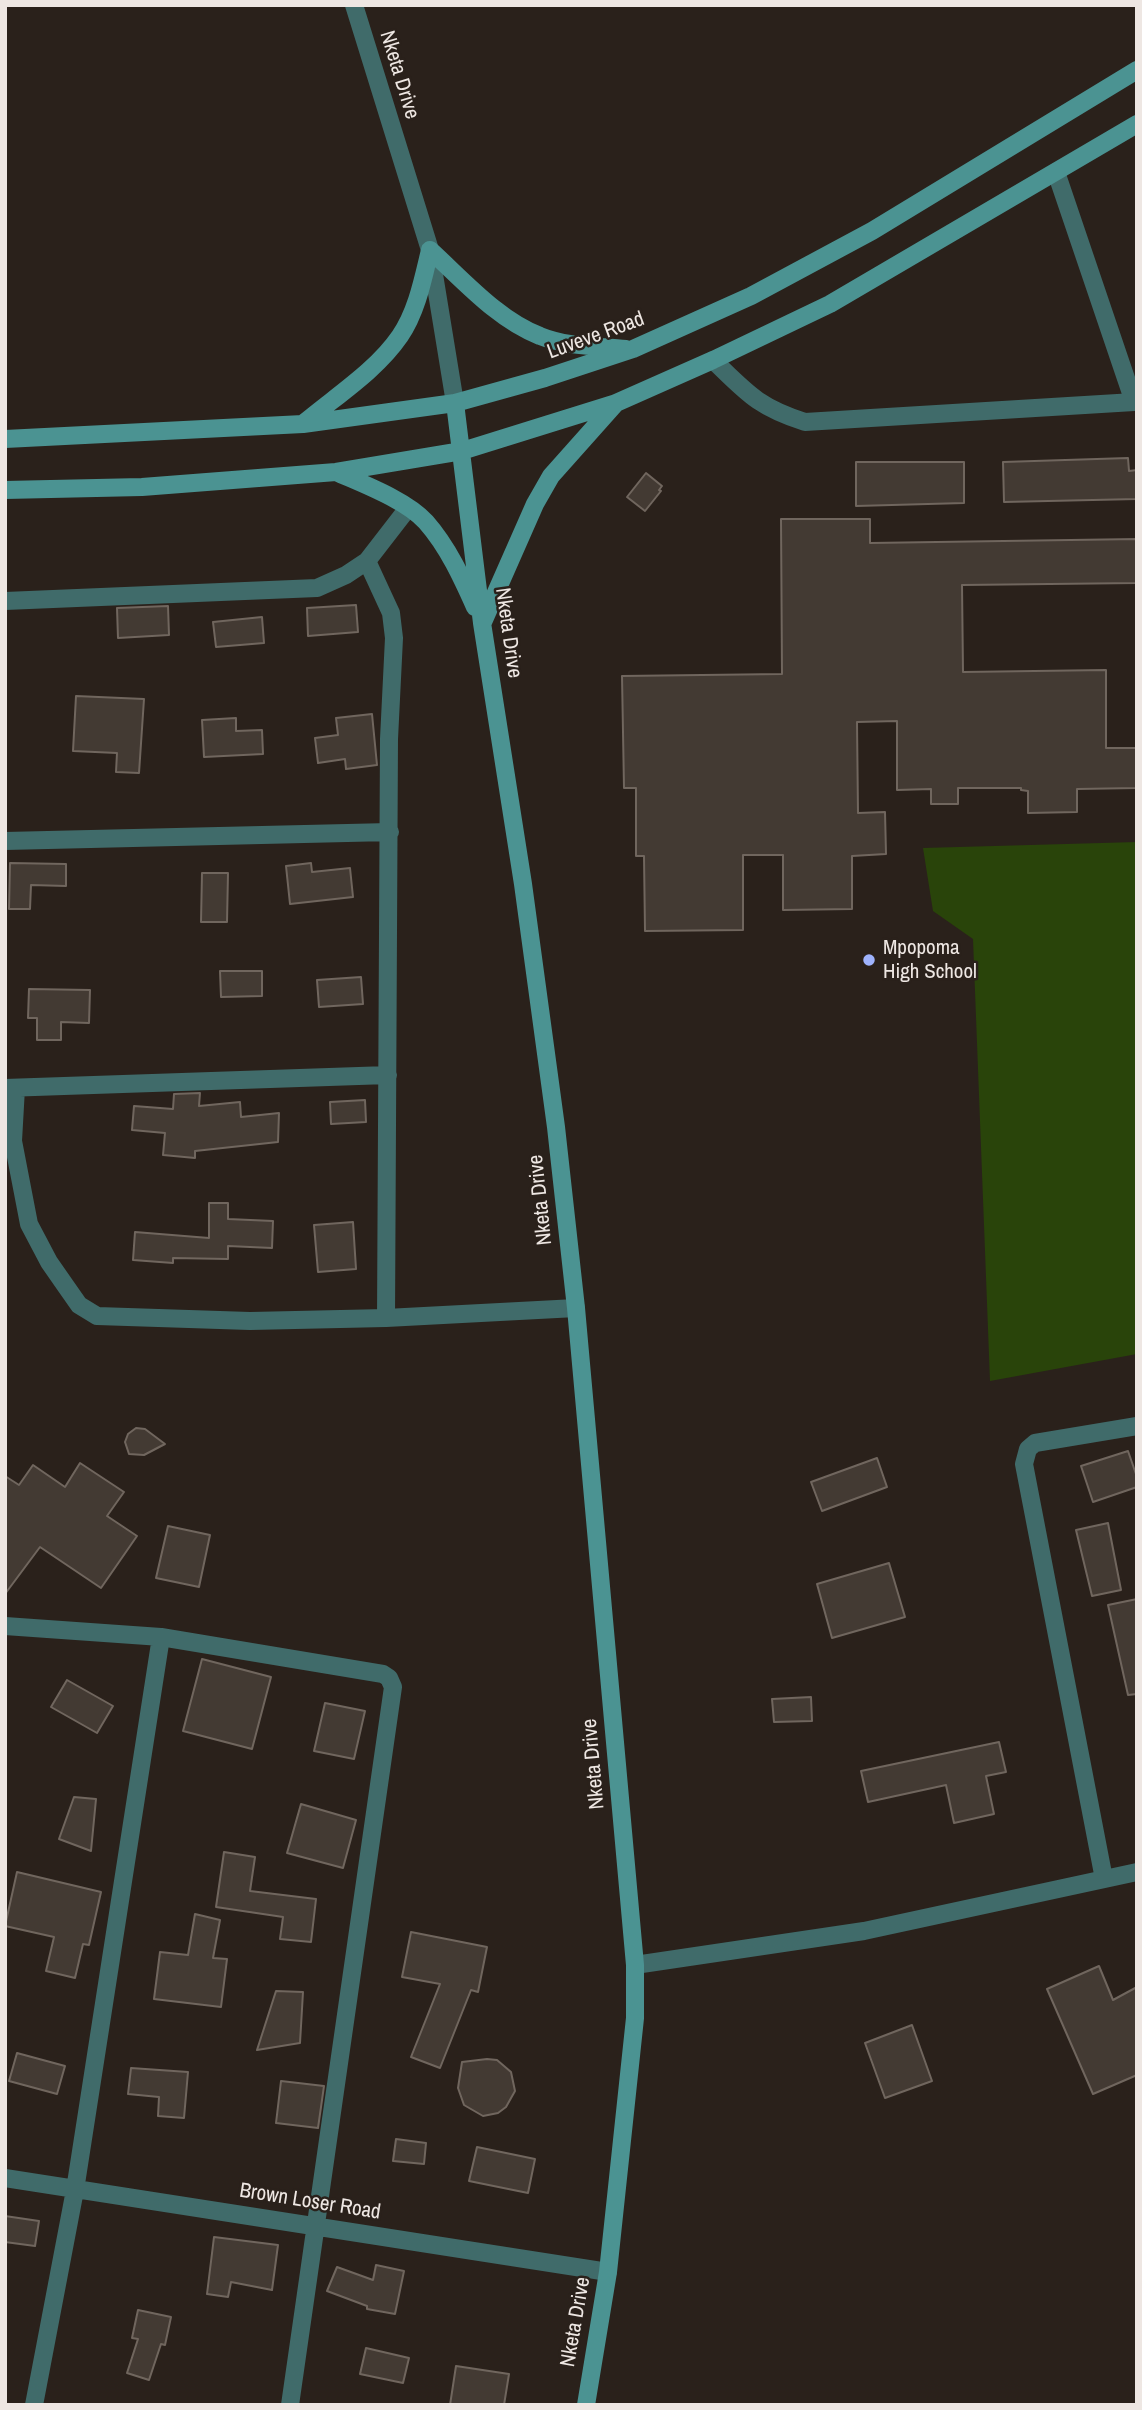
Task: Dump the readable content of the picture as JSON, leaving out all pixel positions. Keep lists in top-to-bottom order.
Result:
{
  "streets": {
    "street": ["Nketa Drive", "Luveve Road", "Brown Loser Road"]
  },
  "crossings": [
    ["Nketa Drive", "Luveve Road"],
    ["Nketa Drive", "Brown Loser Road"]
  ],
  "places": ["Mpopoma High School"]
}
